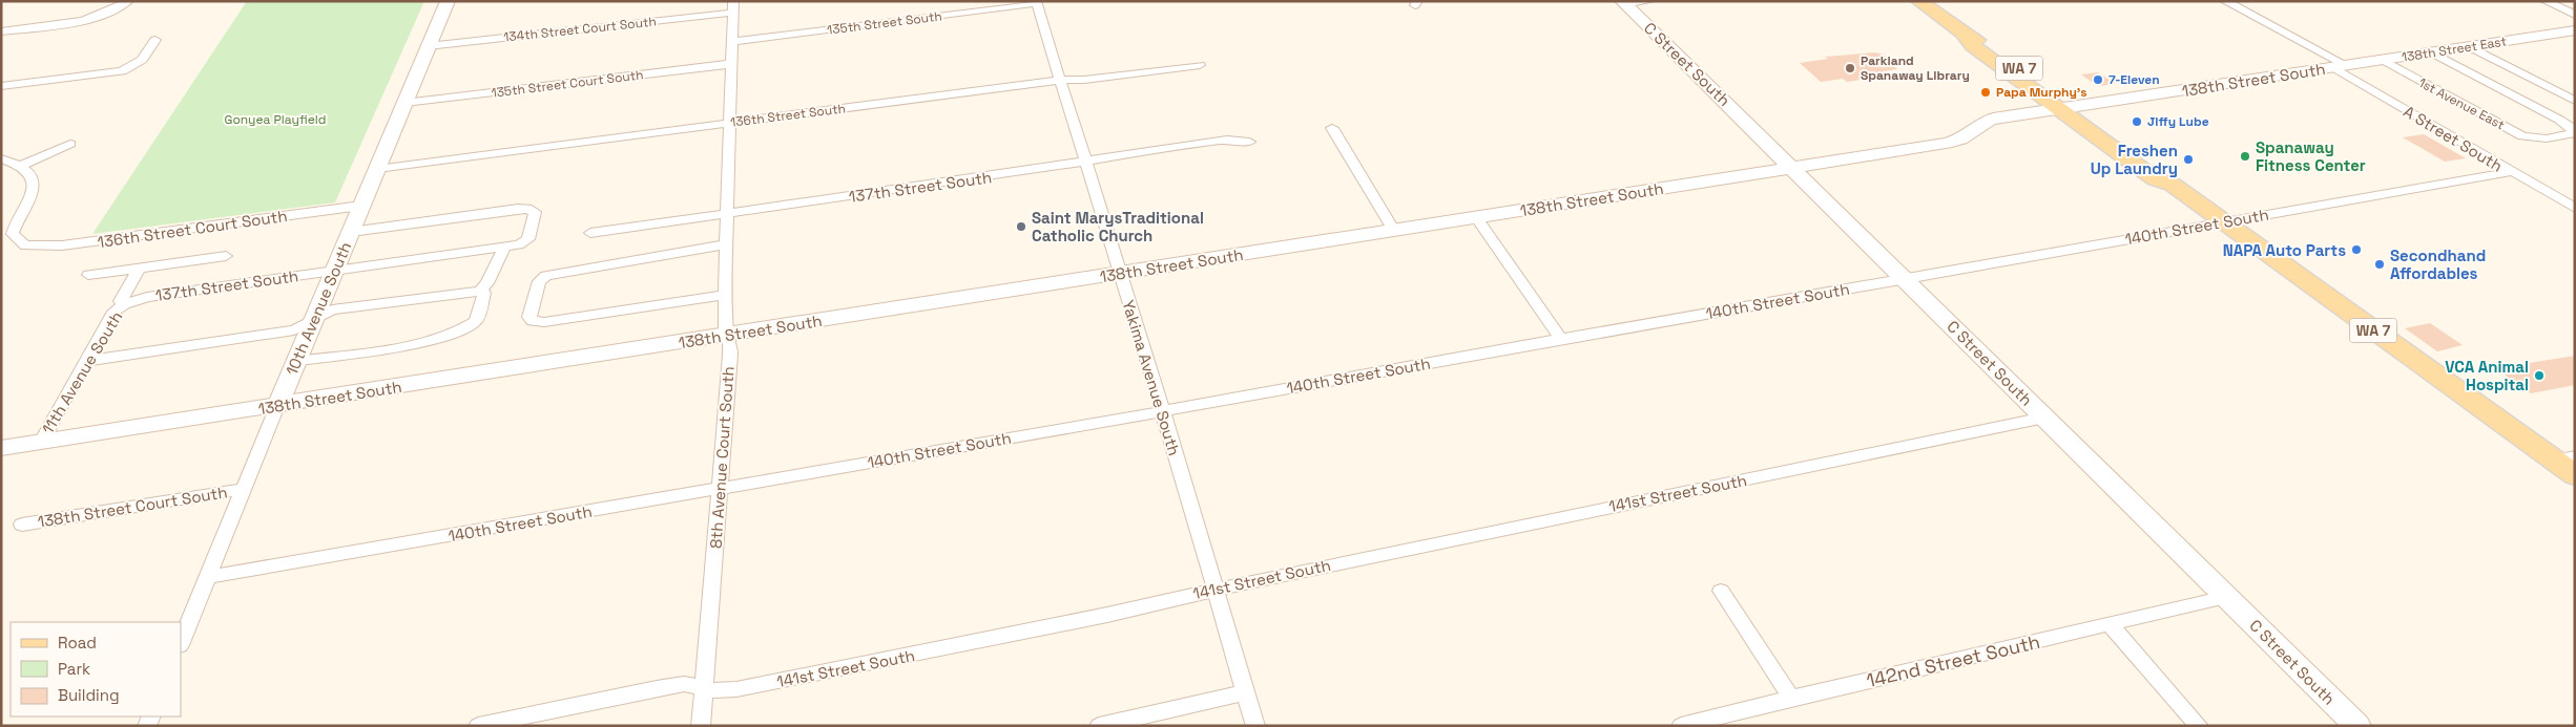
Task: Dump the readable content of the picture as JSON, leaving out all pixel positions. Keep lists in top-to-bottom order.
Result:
{
  "streets": {
    "main road": ["WA 7"],
    "street": [
      "135th Street South",
      "134th Street Court South",
      "138th Street East",
      "C Street South",
      "138th Street South",
      "135th Street Court South",
      "1st Avenue East",
      "136th Street South",
      "A Street South",
      "137th Street South",
      "140th Street South",
      "136th Street Court South",
      "10th Avenue South",
      "11th Avenue South",
      "Yakima Avenue South",
      "8th Avenue Court South",
      "141st Street South",
      "138th Street Court South",
      "142nd Street South"
    ]
  },
  "crossings": [
    ["135th Street South", "Yakima Avenue South"],
    ["135th Street South", "8th Avenue Court South"],
    ["134th Street Court South", "10th Avenue South"],
    ["134th Street Court South", "8th Avenue Court South"],
    ["138th Street East", "138th Street South"],
    ["138th Street East", "1st Avenue East"],
    ["138th Street East", "A Street South"],
    ["C Street South", "138th Street South"],
    ["C Street South", "140th Street South"],
    ["C Street South", "141st Street South"],
    ["C Street South", "142nd Street South"],
    ["WA 7", "138th Street South"],
    ["WA 7", "140th Street South"],
    ["138th Street South", "A Street South"],
    ["138th Street South", "10th Avenue South"],
    ["138th Street South", "11th Avenue South"],
    ["138th Street South", "Yakima Avenue South"],
    ["138th Street South", "8th Avenue Court South"],
    ["135th Street Court South", "10th Avenue South"],
    ["135th Street Court South", "8th Avenue Court South"],
    ["136th Street South", "10th Avenue South"],
    ["136th Street South", "Yakima Avenue South"],
    ["136th Street South", "8th Avenue Court South"],
    ["A Street South", "140th Street South"],
    ["137th Street South", "10th Avenue South"],
    ["137th Street South", "11th Avenue South"],
    ["137th Street South", "Yakima Avenue South"],
    ["137th Street South", "8th Avenue Court South"],
    ["140th Street South", "10th Avenue South"],
    ["140th Street South", "Yakima Avenue South"],
    ["140th Street South", "8th Avenue Court South"],
    ["136th Street Court South", "10th Avenue South"],
    ["10th Avenue South", "138th Street Court South"],
    ["Yakima Avenue South", "141st Street South"],
    ["8th Avenue Court South", "141st Street South"]
  ],
  "parks": ["Gonyea Playfield"],
  "places": [
    "Parkland Spanaway Library",
    "7-Eleven",
    "Papa Murphy's",
    "Jiffy Lube",
    "Spanaway Fitness Center",
    "Freshen Up Laundry",
    "Saint MarysTraditional Catholic Church",
    "NAPA Auto Parts",
    "Secondhand Affordables",
    "VCA Animal Hospital"
  ],
  "legend": ["Road", "Park", "Building"]
}
